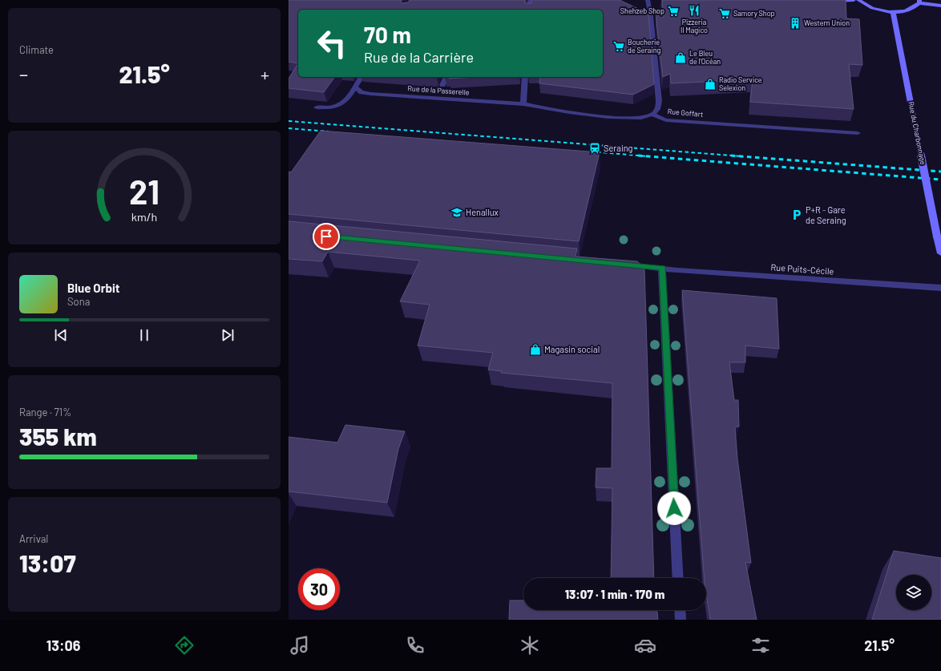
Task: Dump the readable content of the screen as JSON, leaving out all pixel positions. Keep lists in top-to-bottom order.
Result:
{
  "streets": {
    "main road": ["Rue du Charbonnage"],
    "street": ["Rue de la Passerelle", "Rue Goffart", "Rue Puits-Cécile"]
  },
  "places": {
    "restaurant": ["Pizzeria Il Magico"],
    "supermarket": ["Shehzeb Shop", "Samory Shop", "Boucherie de Seraing"],
    "building": ["Western Union"],
    "shop": ["Le Bleu de l'Océan", "Radio Service Selexion", "Magasin social"],
    "station": ["Seraing"],
    "school or university": ["Henallux"],
    "parking": ["P+R - Gare de Seraing"]
  },
  "page": {
    "tile": [
      "Climate",
      ["Range · 71%", "355 km"],
      ["Arrival", "13:07"]
    ],
    "turn": ["70 m", "Rue de la Carrière"],
    "heat": ["−", "21.5°", "+"],
    "song": ["Blue Orbit", "Sona"],
    "limit": "30",
    "trip": "13:07 · 1 min · 170 m",
    "tabs": ["13:06", "21.5°"],
    "gauge": ["21", "km/h"]
  }
}
